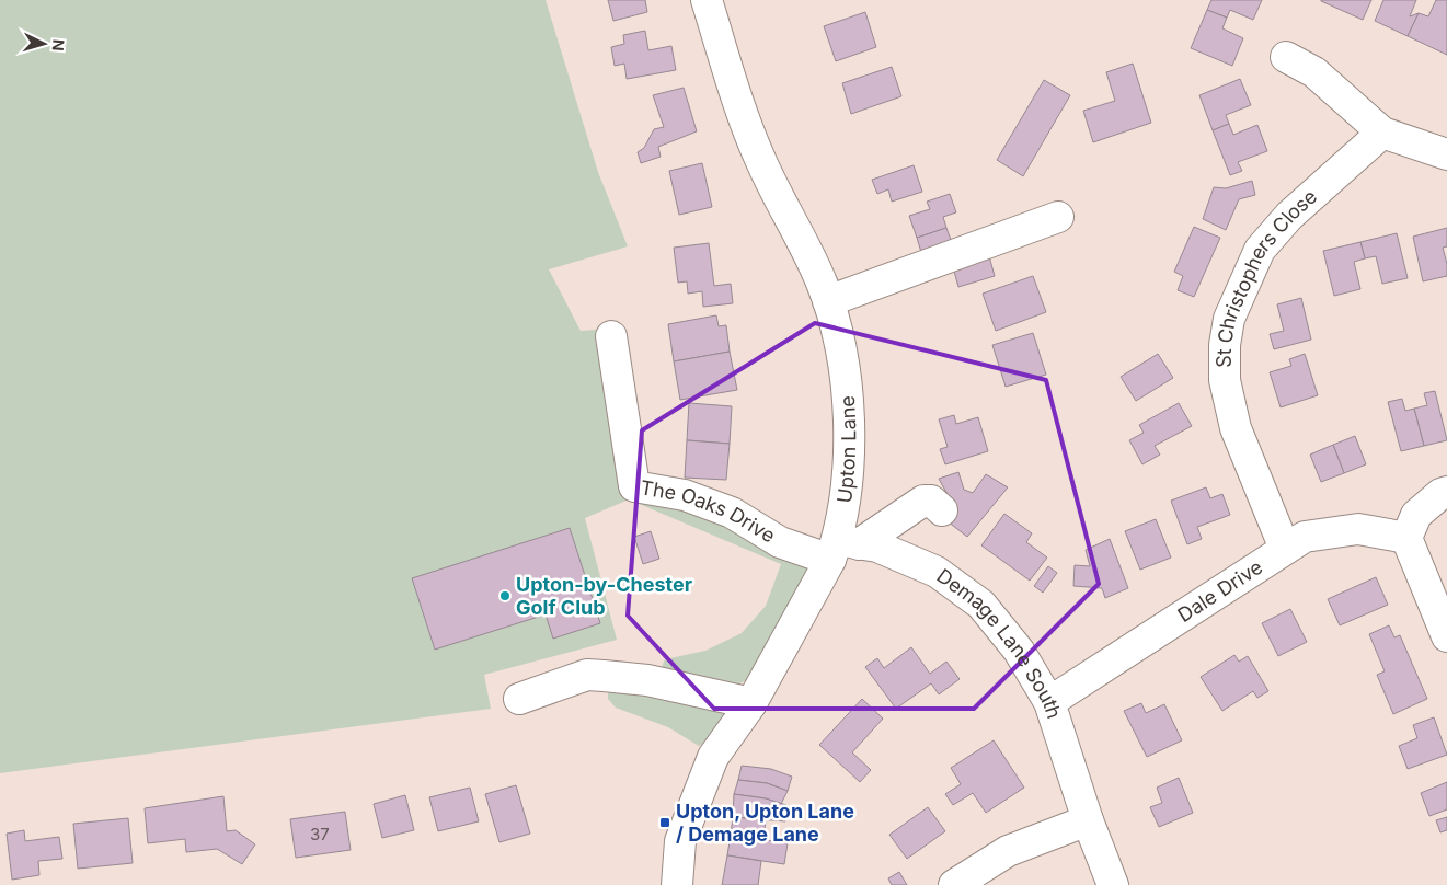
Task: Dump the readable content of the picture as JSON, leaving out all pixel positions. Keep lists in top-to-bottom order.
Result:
{
  "streets": {
    "street": [
      "St Christophers Close",
      "Upton Lane",
      "The Oaks Drive",
      "Dale Drive",
      "Demage Lane South"
    ]
  },
  "crossings": [
    ["St Christophers Close", "Dale Drive"],
    ["Upton Lane", "The Oaks Drive"],
    ["Upton Lane", "Demage Lane South"],
    ["The Oaks Drive", "Demage Lane South"],
    ["Dale Drive", "Demage Lane South"]
  ],
  "places": {
    "other": ["Upton-by-Chester Golf Club"],
    "transit": ["Upton, Upton Lane / Demage Lane"]
  },
  "house_numbers": ["37"],
  "north": "right"
}
